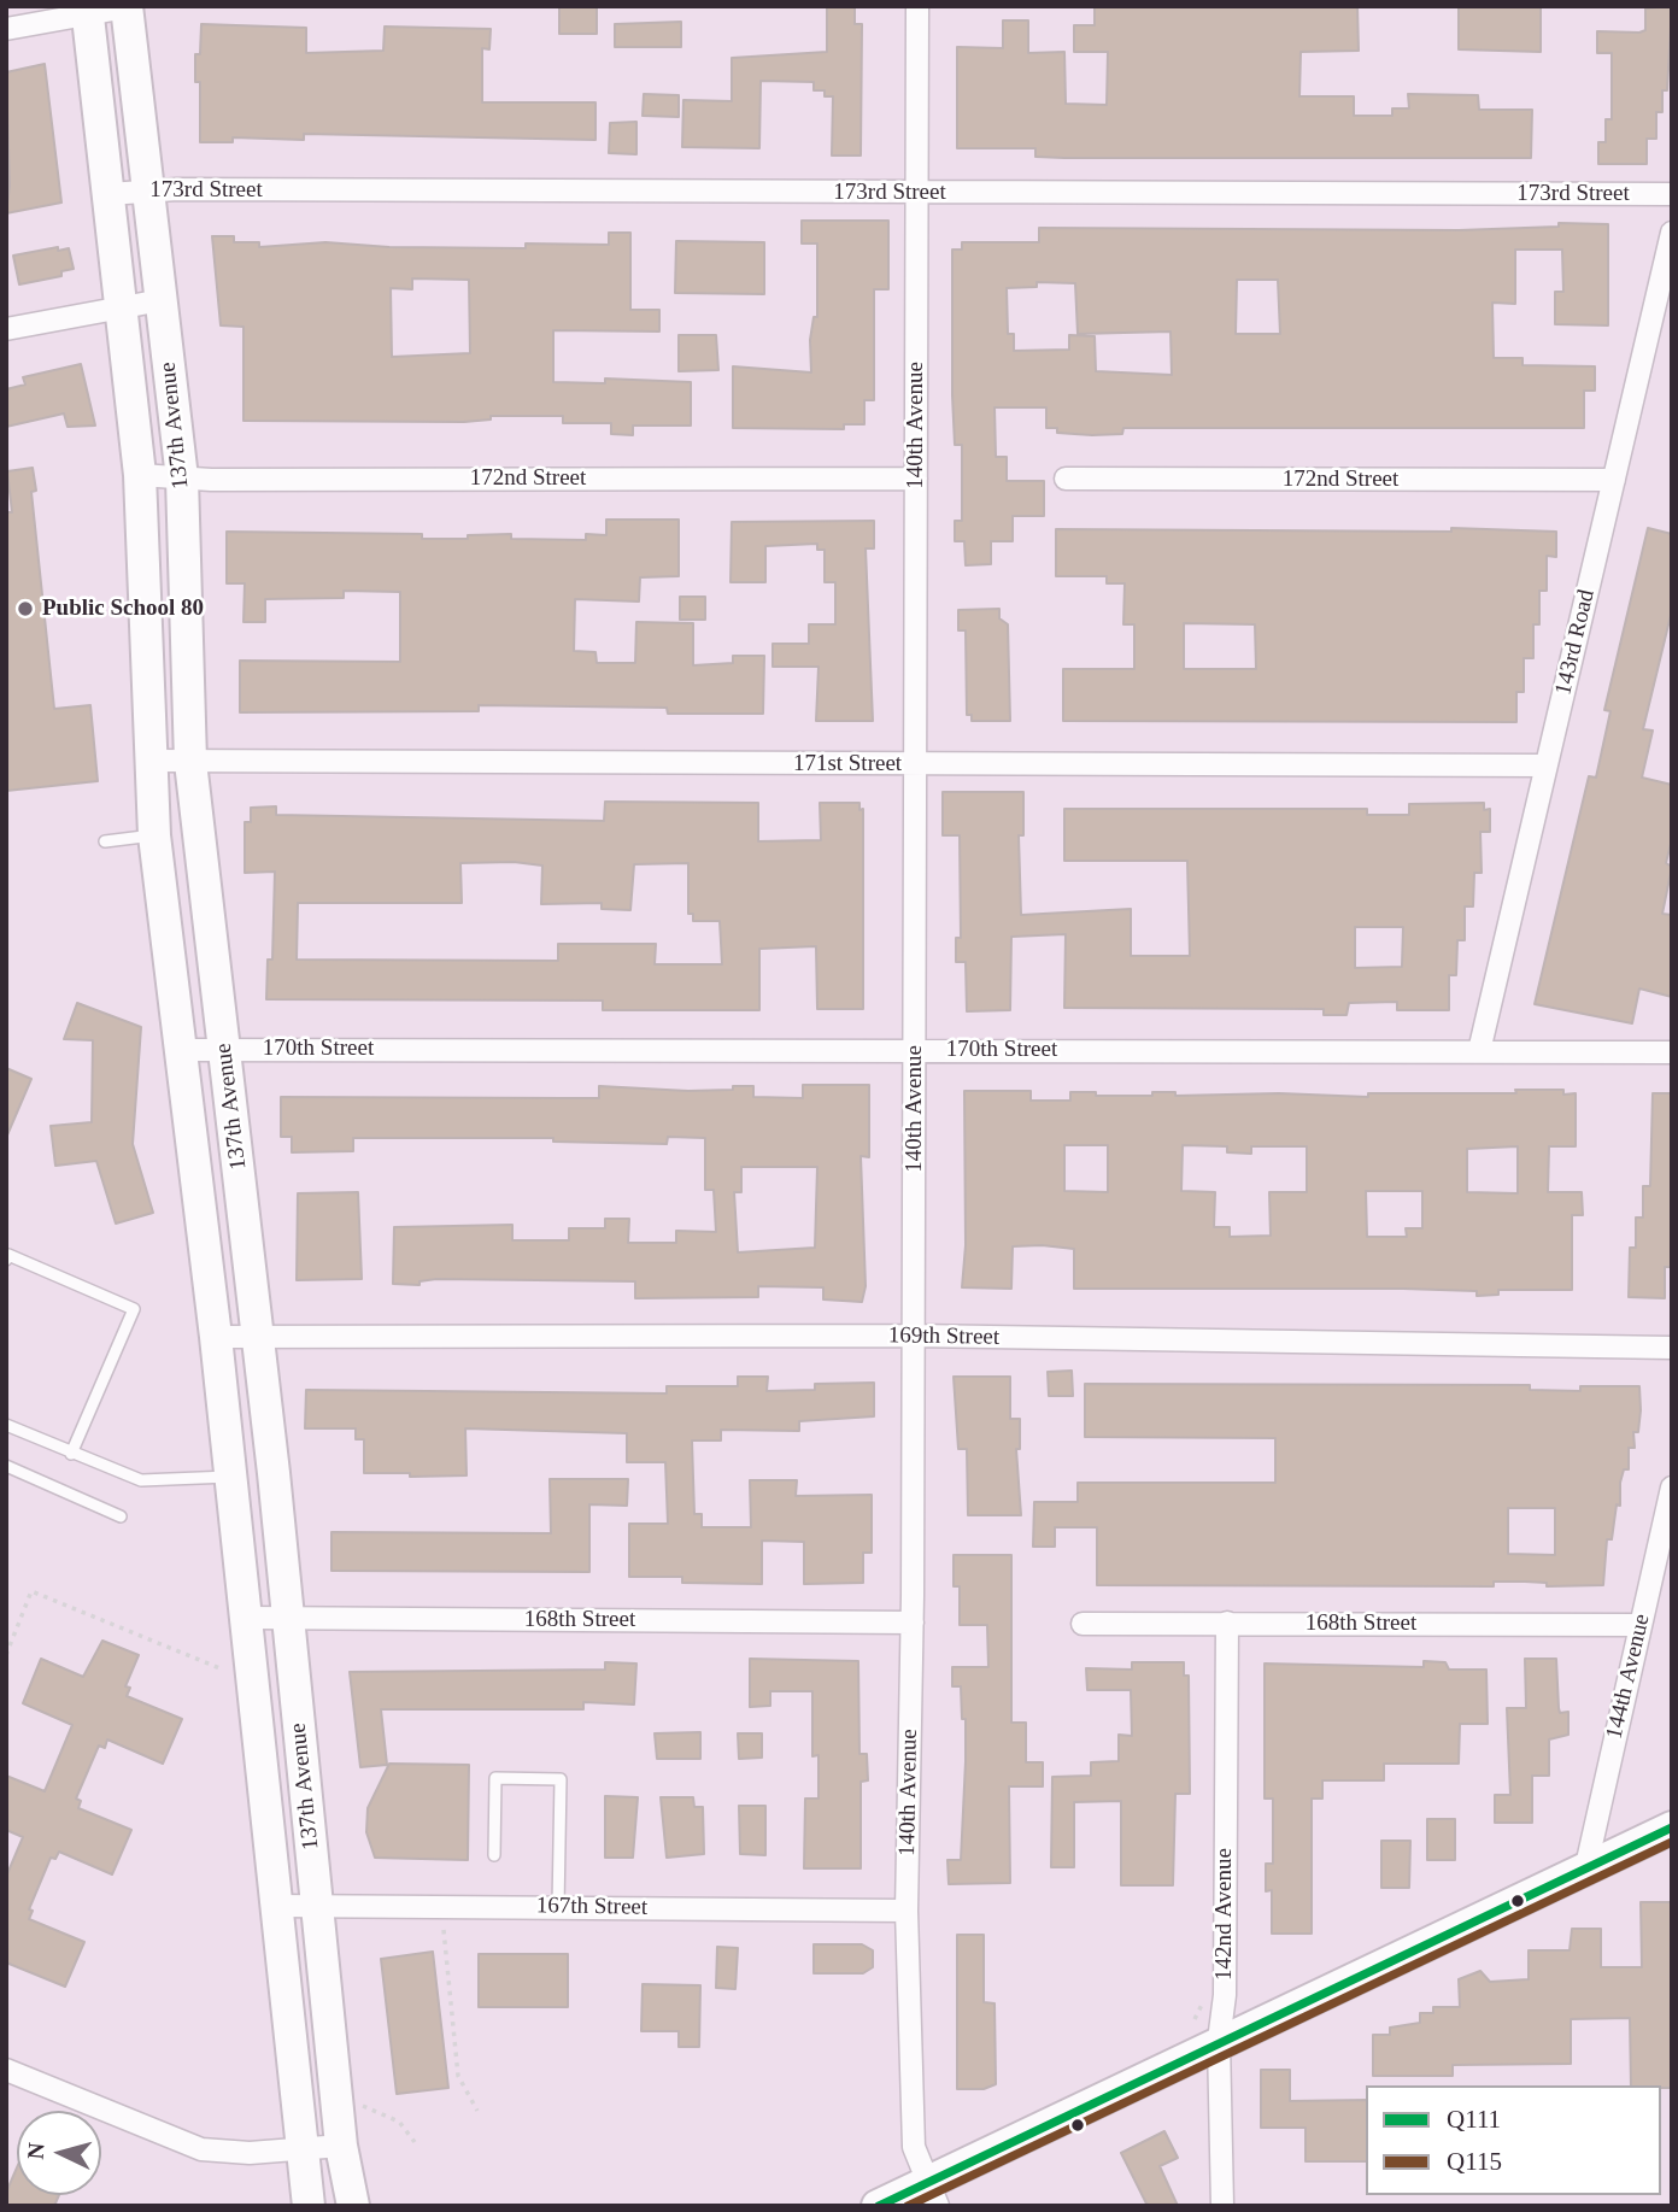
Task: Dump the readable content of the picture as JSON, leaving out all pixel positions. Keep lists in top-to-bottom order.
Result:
{
  "streets": {
    "street": [
      "173rd Street",
      "137th Avenue",
      "140th Avenue",
      "172nd Street",
      "143rd Road",
      "171st Street",
      "170th Street",
      "169th Street",
      "168th Street",
      "144th Avenue",
      "167th Street",
      "142nd Avenue"
    ]
  },
  "crossings": [
    ["173rd Street", "137th Avenue"],
    ["173rd Street", "140th Avenue"],
    ["137th Avenue", "172nd Street"],
    ["137th Avenue", "171st Street"],
    ["137th Avenue", "170th Street"],
    ["137th Avenue", "169th Street"],
    ["137th Avenue", "168th Street"],
    ["137th Avenue", "167th Street"],
    ["140th Avenue", "172nd Street"],
    ["140th Avenue", "171st Street"],
    ["140th Avenue", "170th Street"],
    ["140th Avenue", "169th Street"],
    ["140th Avenue", "168th Street"],
    ["140th Avenue", "167th Street"],
    ["172nd Street", "143rd Road"],
    ["143rd Road", "171st Street"],
    ["143rd Road", "170th Street"],
    ["168th Street", "144th Avenue"],
    ["168th Street", "142nd Avenue"]
  ],
  "places": ["Public School 80"],
  "lines": ["transit line Q111", "transit line Q115"],
  "legend": ["Q111", "Q115"],
  "north": "left"
}
